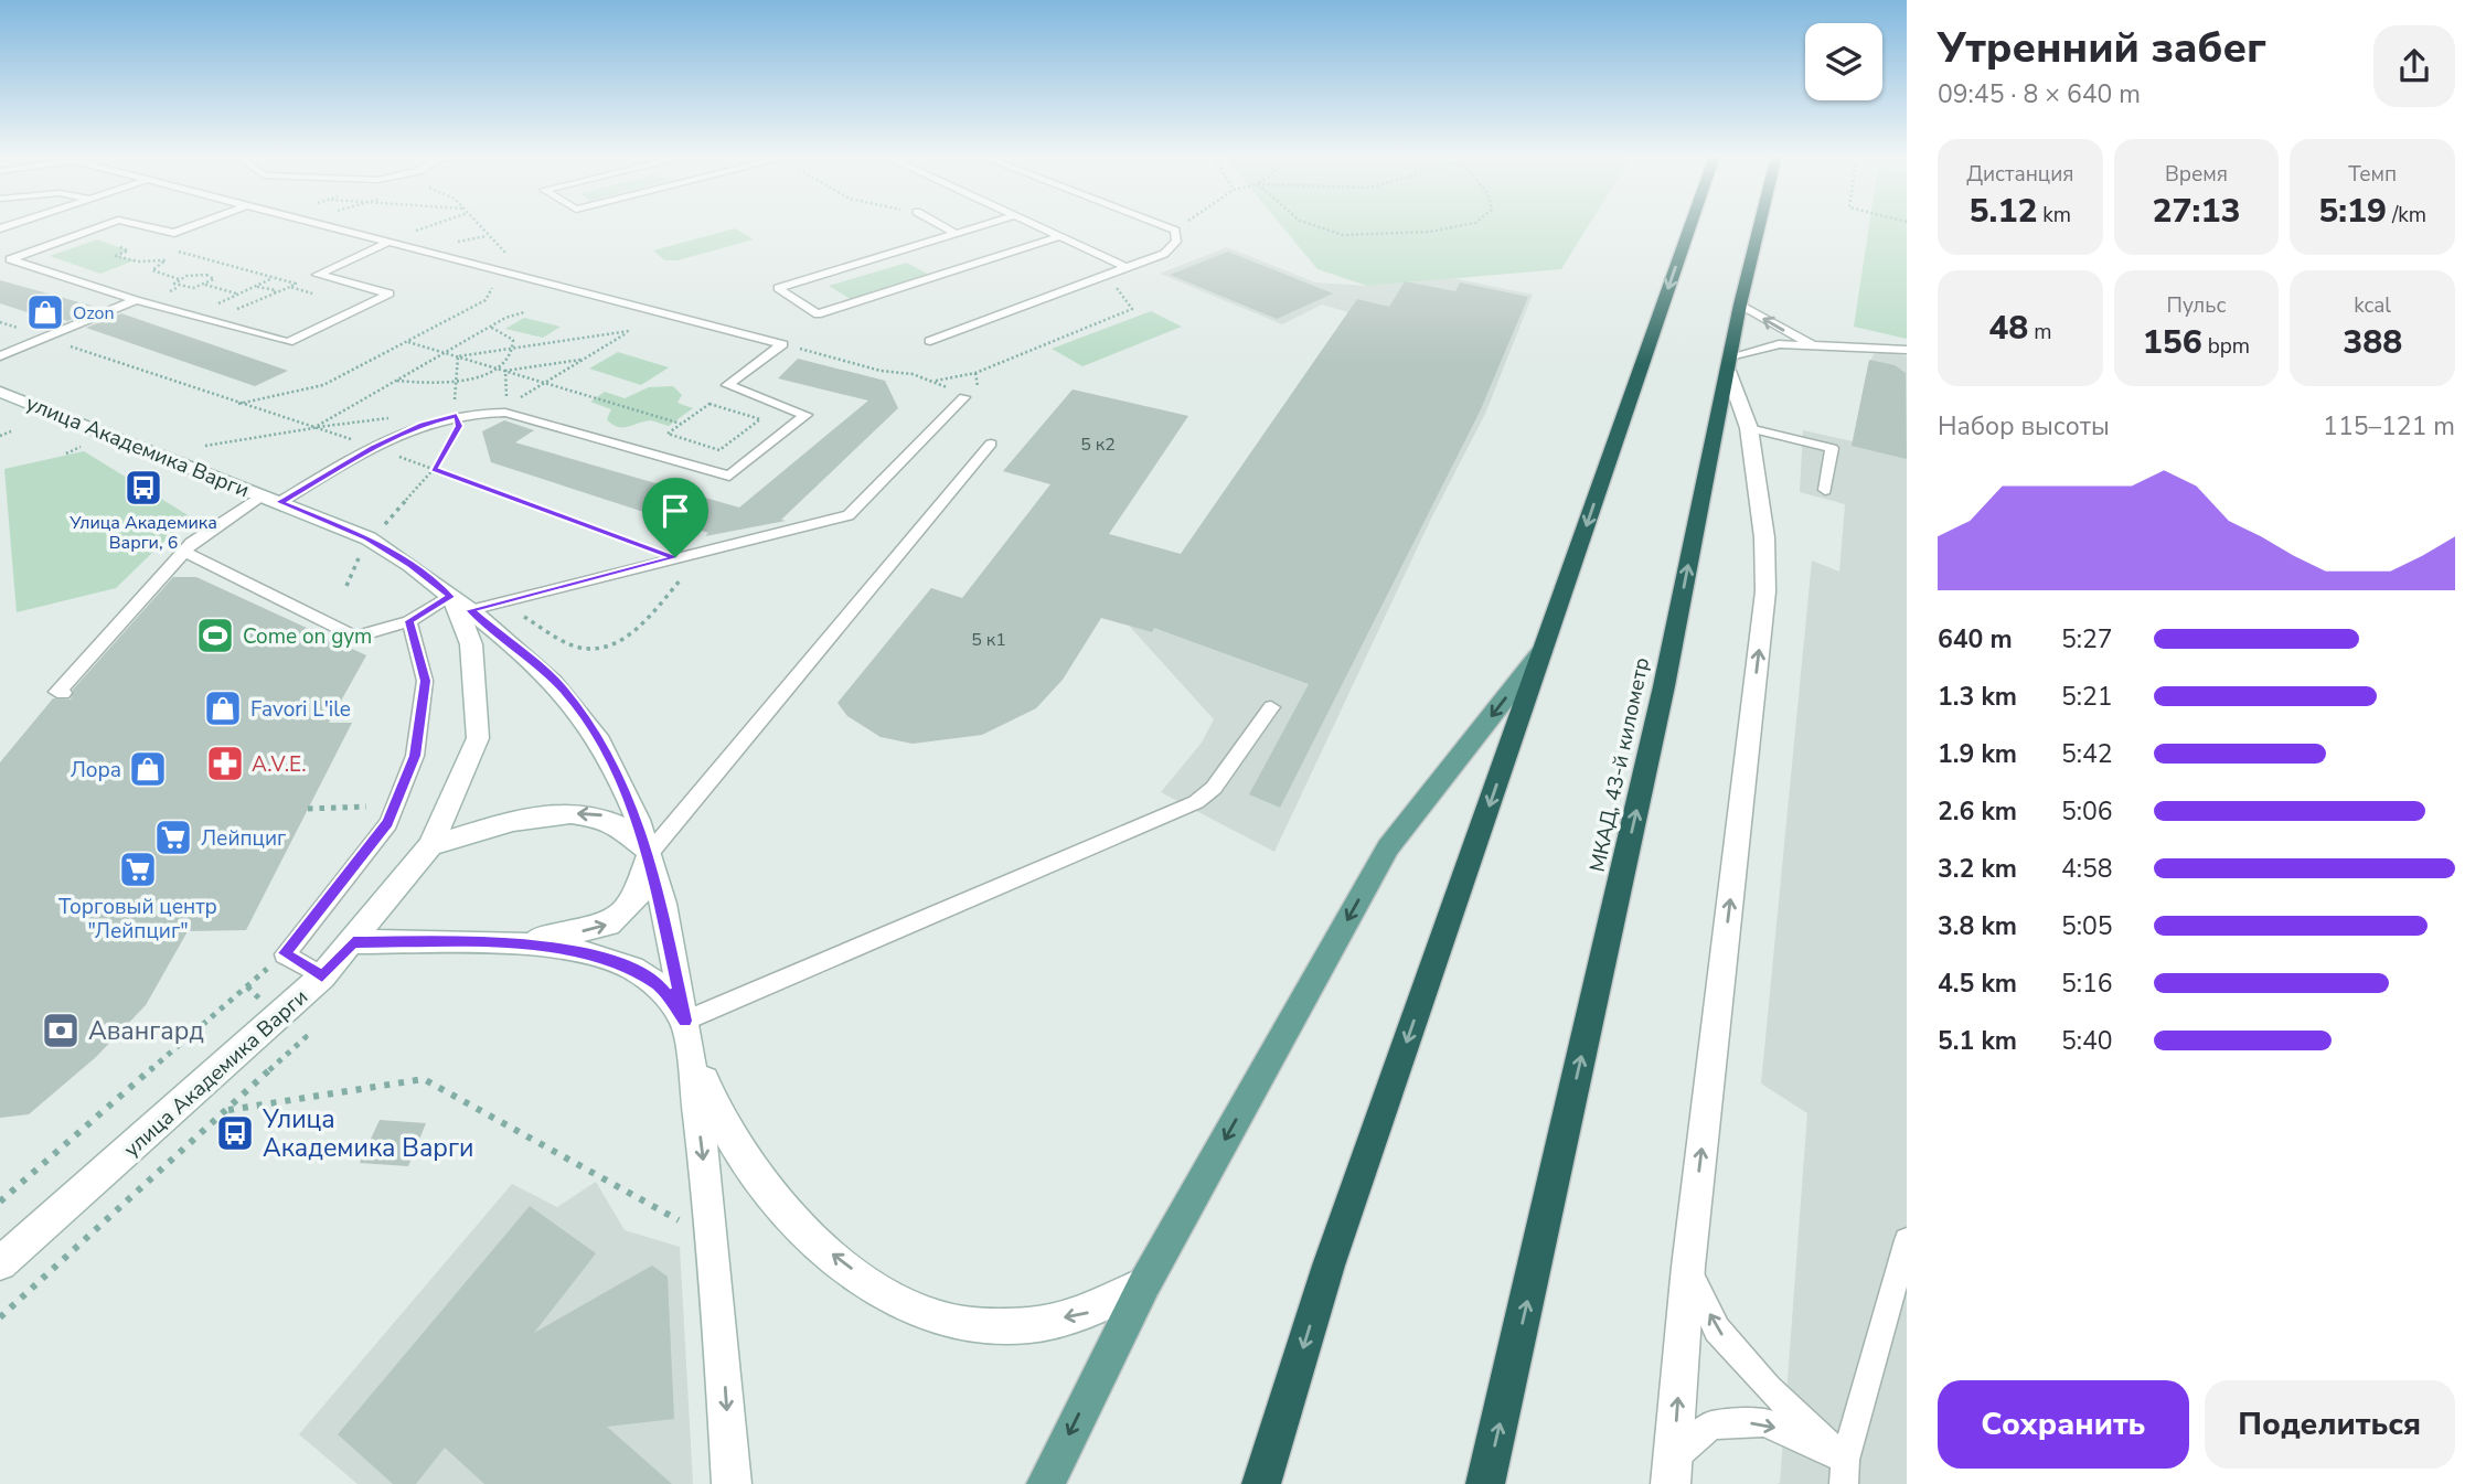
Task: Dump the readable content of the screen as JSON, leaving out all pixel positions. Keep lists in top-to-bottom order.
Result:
{
  "streets": {
    "highway": ["МКАД, 43-й километр"],
    "street": ["улица Академика Варги"]
  },
  "places": {
    "shop": ["Ozon", "Favori L'ile", "Лора"],
    "bus stop": ["Улица Академика Варги, 6", "Улица Академика Варги"],
    "sports": ["Come on gym"],
    "pharmacy": ["A.V.E."],
    "supermarket": ["Лейпциг", "Торговый центр \"Лейпциг\""],
    "bank": ["Авангард"]
  },
  "house_numbers": ["5 к2", "5 к1"],
  "page": {
    "heading": ["Утренний забег", "09:45 · 8 × 640 m"],
    "stats": [
      ["Дистанция", "5.12 km"],
      ["Время", "27:13"],
      ["Темп", "5:19 /km"],
      ["48 m"],
      ["Пульс", "156 bpm"],
      ["kcal", "388"]
    ],
    "chart": ["Набор высоты", "115–121 m"],
    "list": [
      {
        "name": "640 m",
        "note": "5:27"
      },
      {
        "name": "1.3 km",
        "note": "5:21"
      },
      {
        "name": "1.9 km",
        "note": "5:42"
      },
      {
        "name": "2.6 km",
        "note": "5:06"
      },
      {
        "name": "3.2 km",
        "note": "4:58"
      },
      {
        "name": "3.8 km",
        "note": "5:05"
      },
      {
        "name": "4.5 km",
        "note": "5:16"
      },
      {
        "name": "5.1 km",
        "note": "5:40"
      }
    ],
    "buttons": ["Сохранить", "Поделиться"]
  }
}
